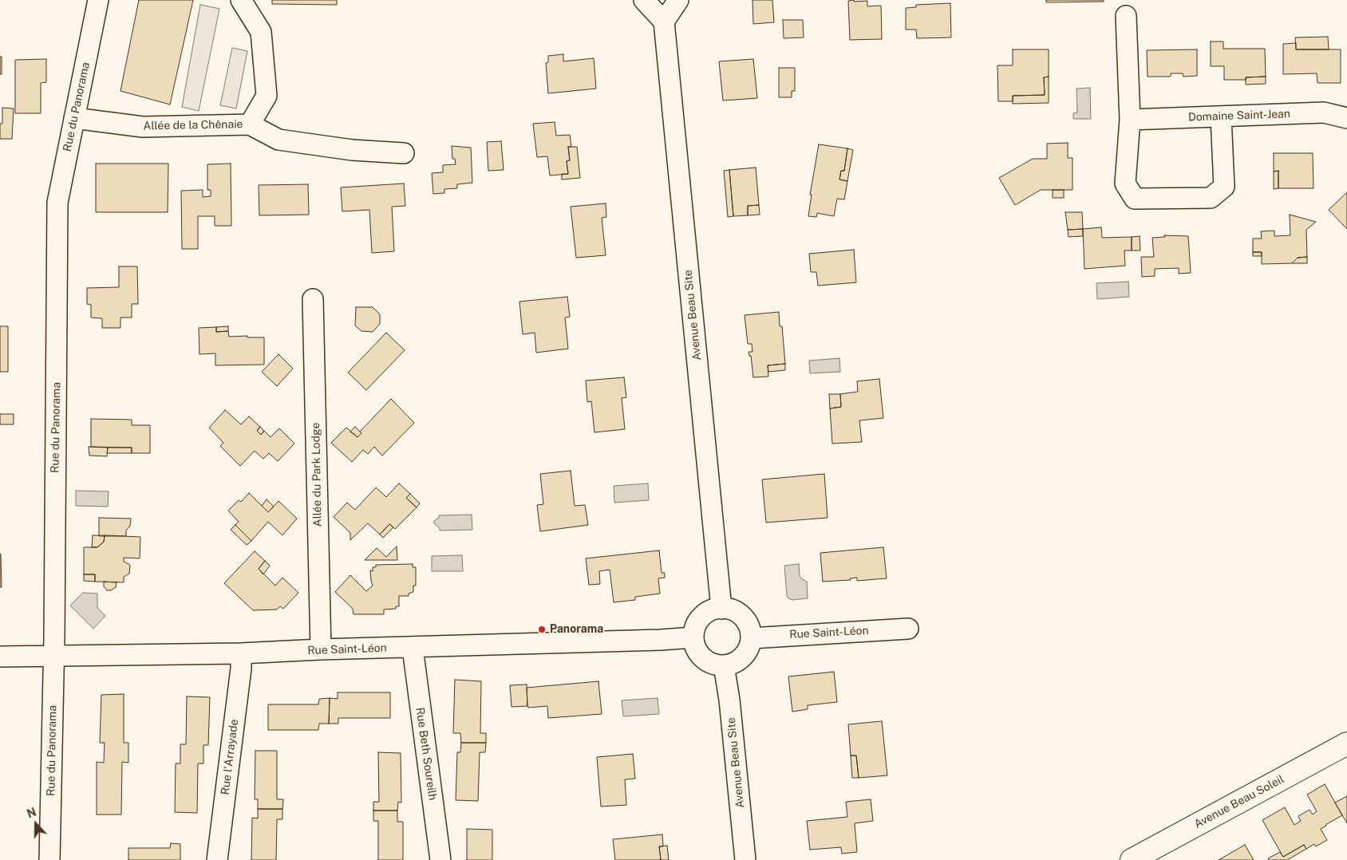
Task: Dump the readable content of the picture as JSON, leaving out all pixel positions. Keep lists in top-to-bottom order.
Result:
{
  "streets": {
    "street": [
      "Rue du Panorama",
      "Domaine Saint-Jean",
      "Allée de la Chênaie",
      "Avenue Beau Site",
      "Allée du Park Lodge",
      "Rue Saint-Léon",
      "Rue Beth Soureilh",
      "Rue l'Arrayade",
      "Avenue Beau Soleil"
    ]
  },
  "crossings": [
    ["Rue du Panorama", "Allée de la Chênaie"],
    ["Rue du Panorama", "Rue Saint-Léon"],
    ["Avenue Beau Site", "Rue Saint-Léon"],
    ["Allée du Park Lodge", "Rue Saint-Léon"],
    ["Rue Saint-Léon", "Rue Beth Soureilh"],
    ["Rue Saint-Léon", "Rue l'Arrayade"]
  ],
  "places": ["Panorama"],
  "north": "top"
}
